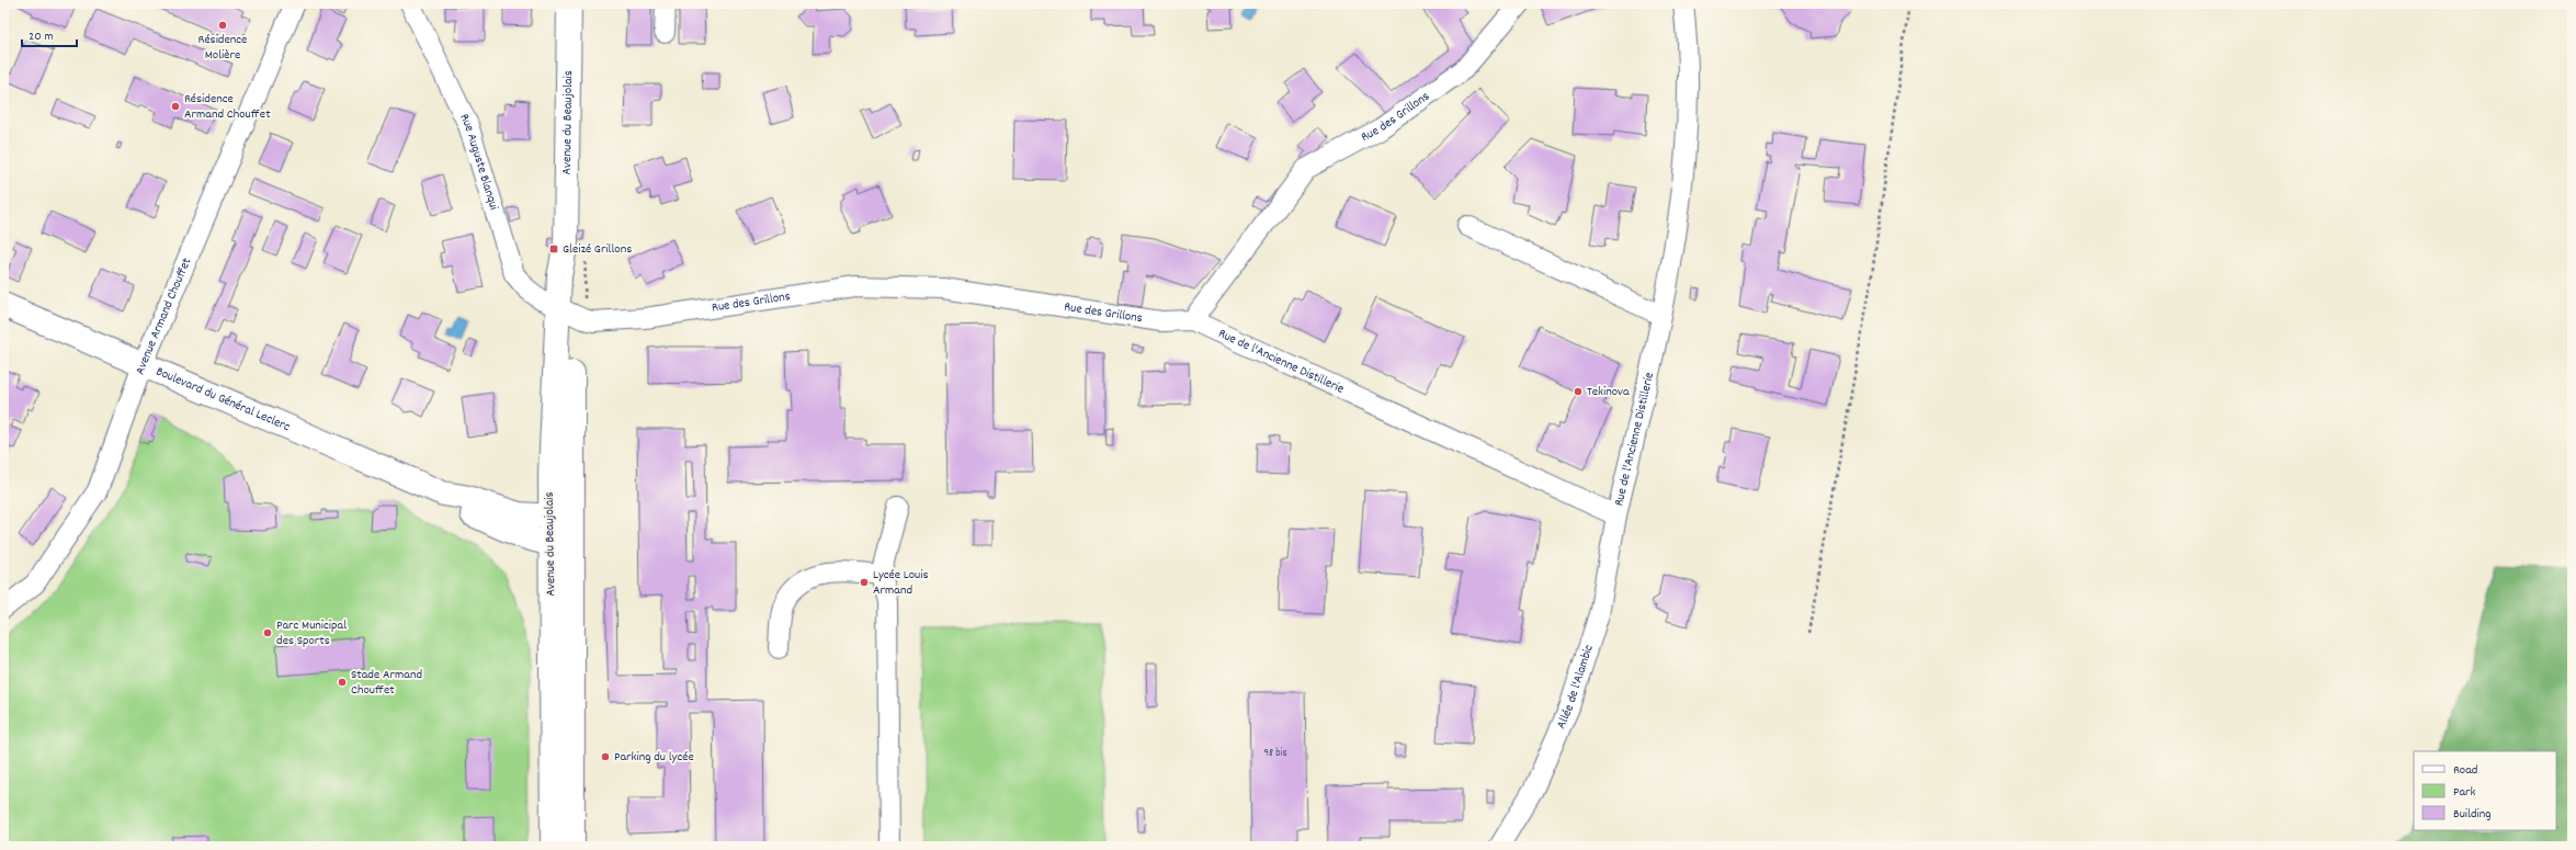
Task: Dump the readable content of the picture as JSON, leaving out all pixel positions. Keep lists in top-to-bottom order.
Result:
{
  "streets": {
    "main road": ["Avenue du Beaujolais", "Boulevard du Général Leclerc"],
    "street": [
      "Rue des Grillons",
      "Rue Auguste Blanqui",
      "Avenue Armand Chouffet",
      "Rue de l'Ancienne Distillerie",
      "Allée de l'Alambic"
    ]
  },
  "crossings": [
    ["Rue des Grillons", "Avenue du Beaujolais"],
    ["Rue des Grillons", "Rue Auguste Blanqui"],
    ["Rue des Grillons", "Rue de l'Ancienne Distillerie"],
    ["Avenue du Beaujolais", "Rue Auguste Blanqui"],
    ["Avenue du Beaujolais", "Boulevard du Général Leclerc"],
    ["Avenue Armand Chouffet", "Boulevard du Général Leclerc"],
    ["Rue de l'Ancienne Distillerie", "Allée de l'Alambic"]
  ],
  "places": {
    "other": [
      "Résidence Molière",
      "Résidence Armand Chouffet",
      "Tekinova",
      "Lycée Louis Armand",
      "Parc Municipal des Sports",
      "Stade Armand Chouffet",
      "Parking du lycée"
    ],
    "transit": ["Gleizé Grillons"]
  },
  "house_numbers": ["98 bis"],
  "legend": ["Road", "Park", "Building"],
  "scale_bar": "20 m"
}
